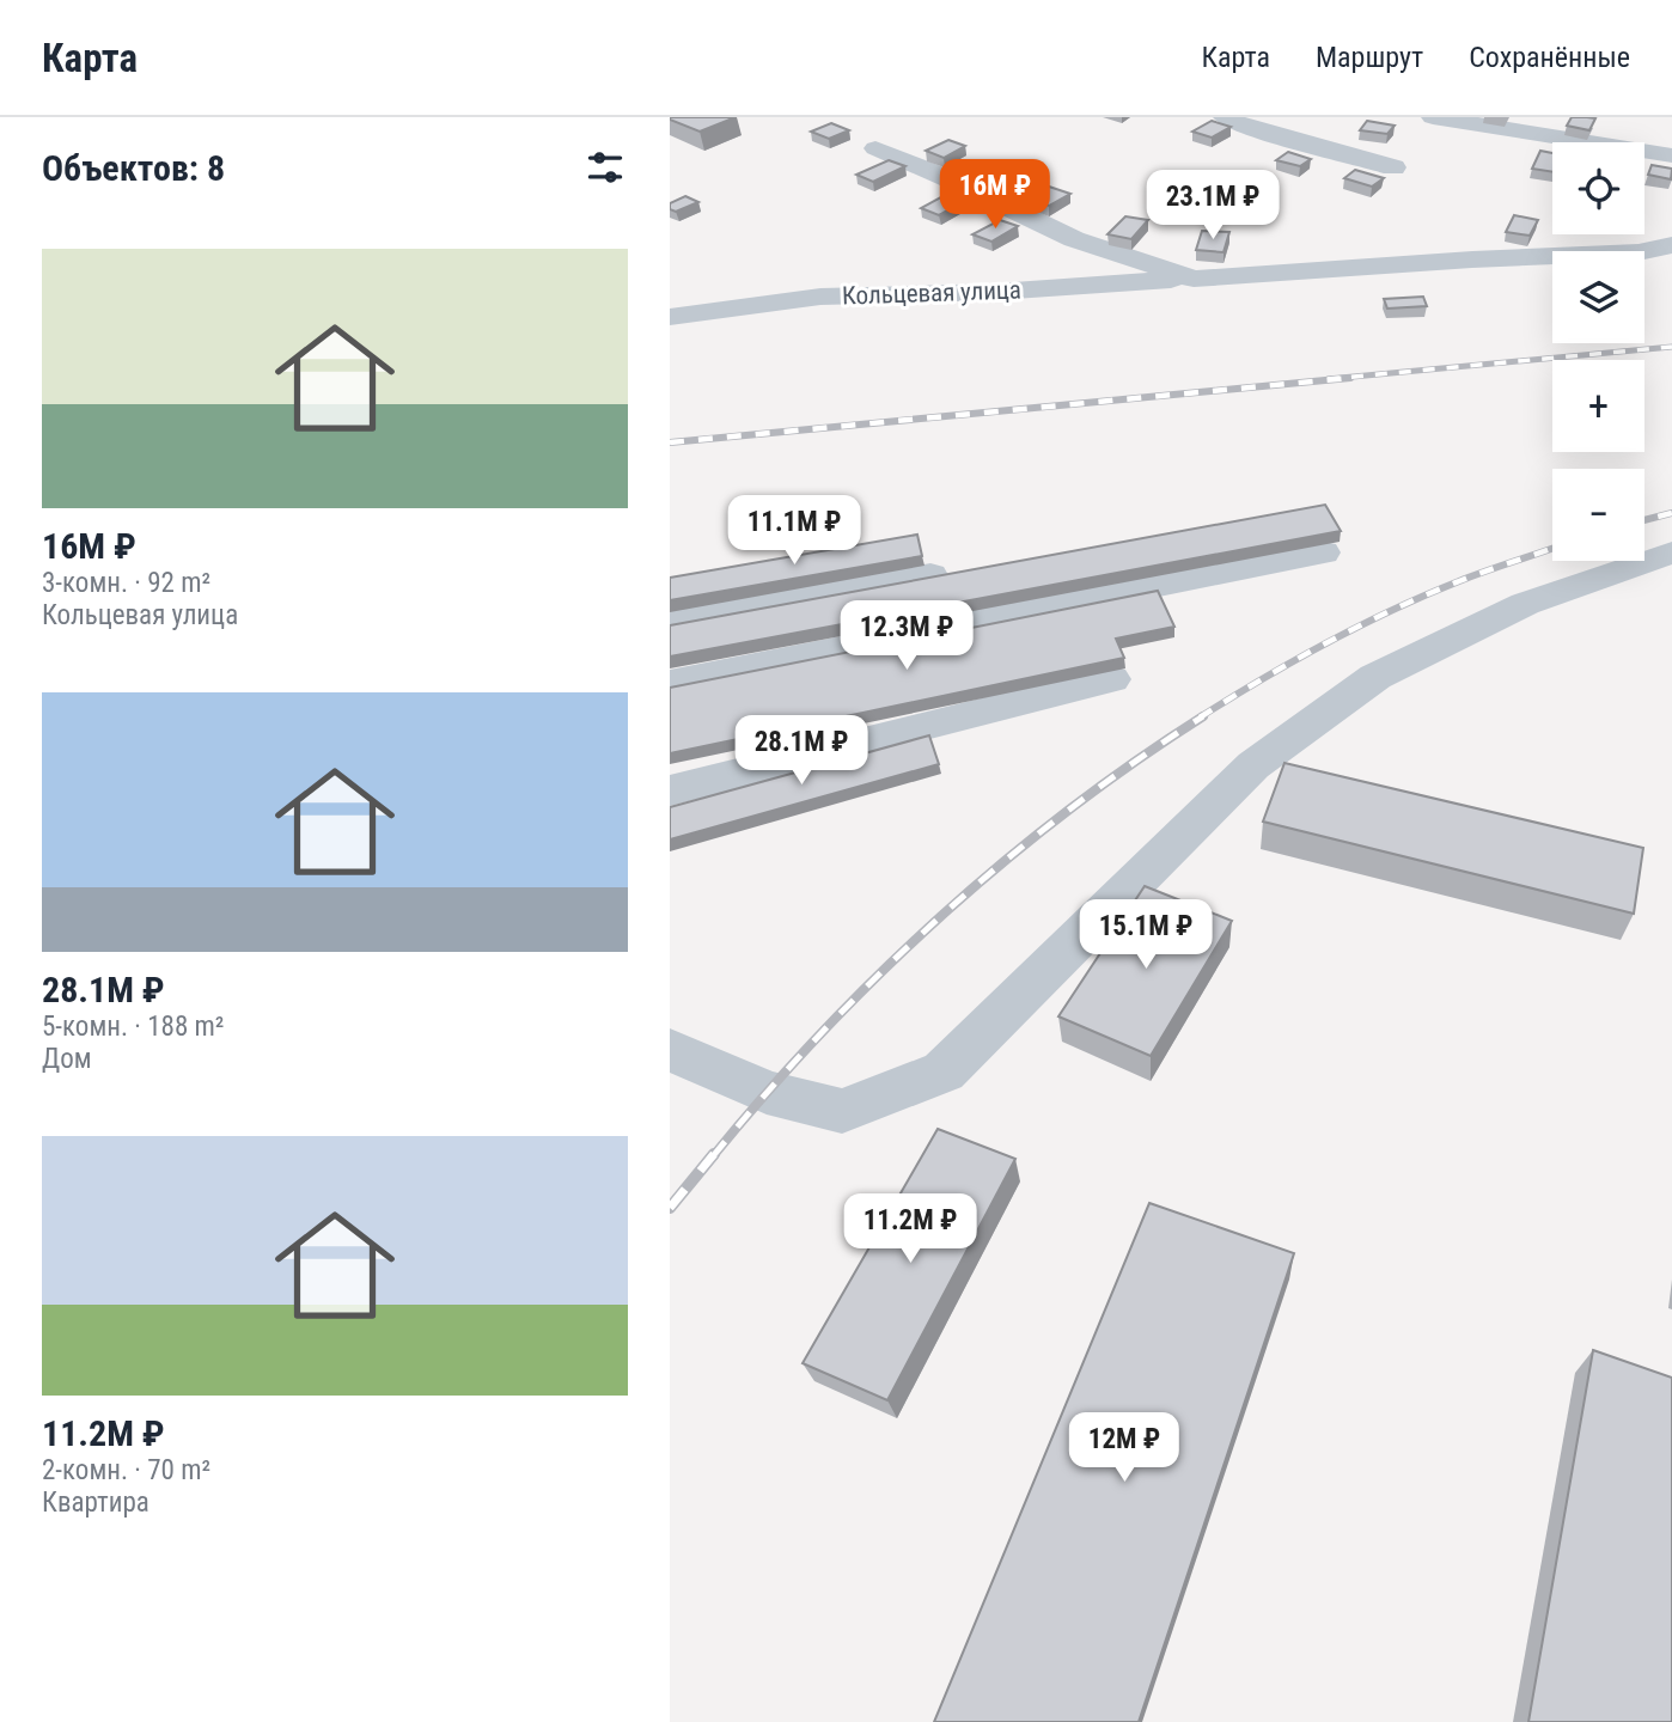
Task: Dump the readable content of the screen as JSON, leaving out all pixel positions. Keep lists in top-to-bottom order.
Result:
{
  "streets": {
    "street": ["Кольцевая улица"]
  },
  "page": {
    "header": "Карта",
    "nav": ["Карта", "Маршрут", "Сохранённые"],
    "heading": "Объектов: 8",
    "map_buttons": ["+", "−"],
    "price": [
      "16M ₽",
      "23.1M ₽",
      "11.1M ₽",
      "12.3M ₽",
      "28.1M ₽",
      "15.1M ₽",
      "11.2M ₽",
      "12M ₽"
    ],
    "list": [
      {
        "name": "16M ₽",
        "note": "3-комн. · 92 m² · Кольцевая улица"
      },
      {
        "name": "28.1M ₽",
        "note": "5-комн. · 188 m² · Дом"
      },
      {
        "name": "11.2M ₽",
        "note": "2-комн. · 70 m² · Квартира"
      }
    ]
  }
}
